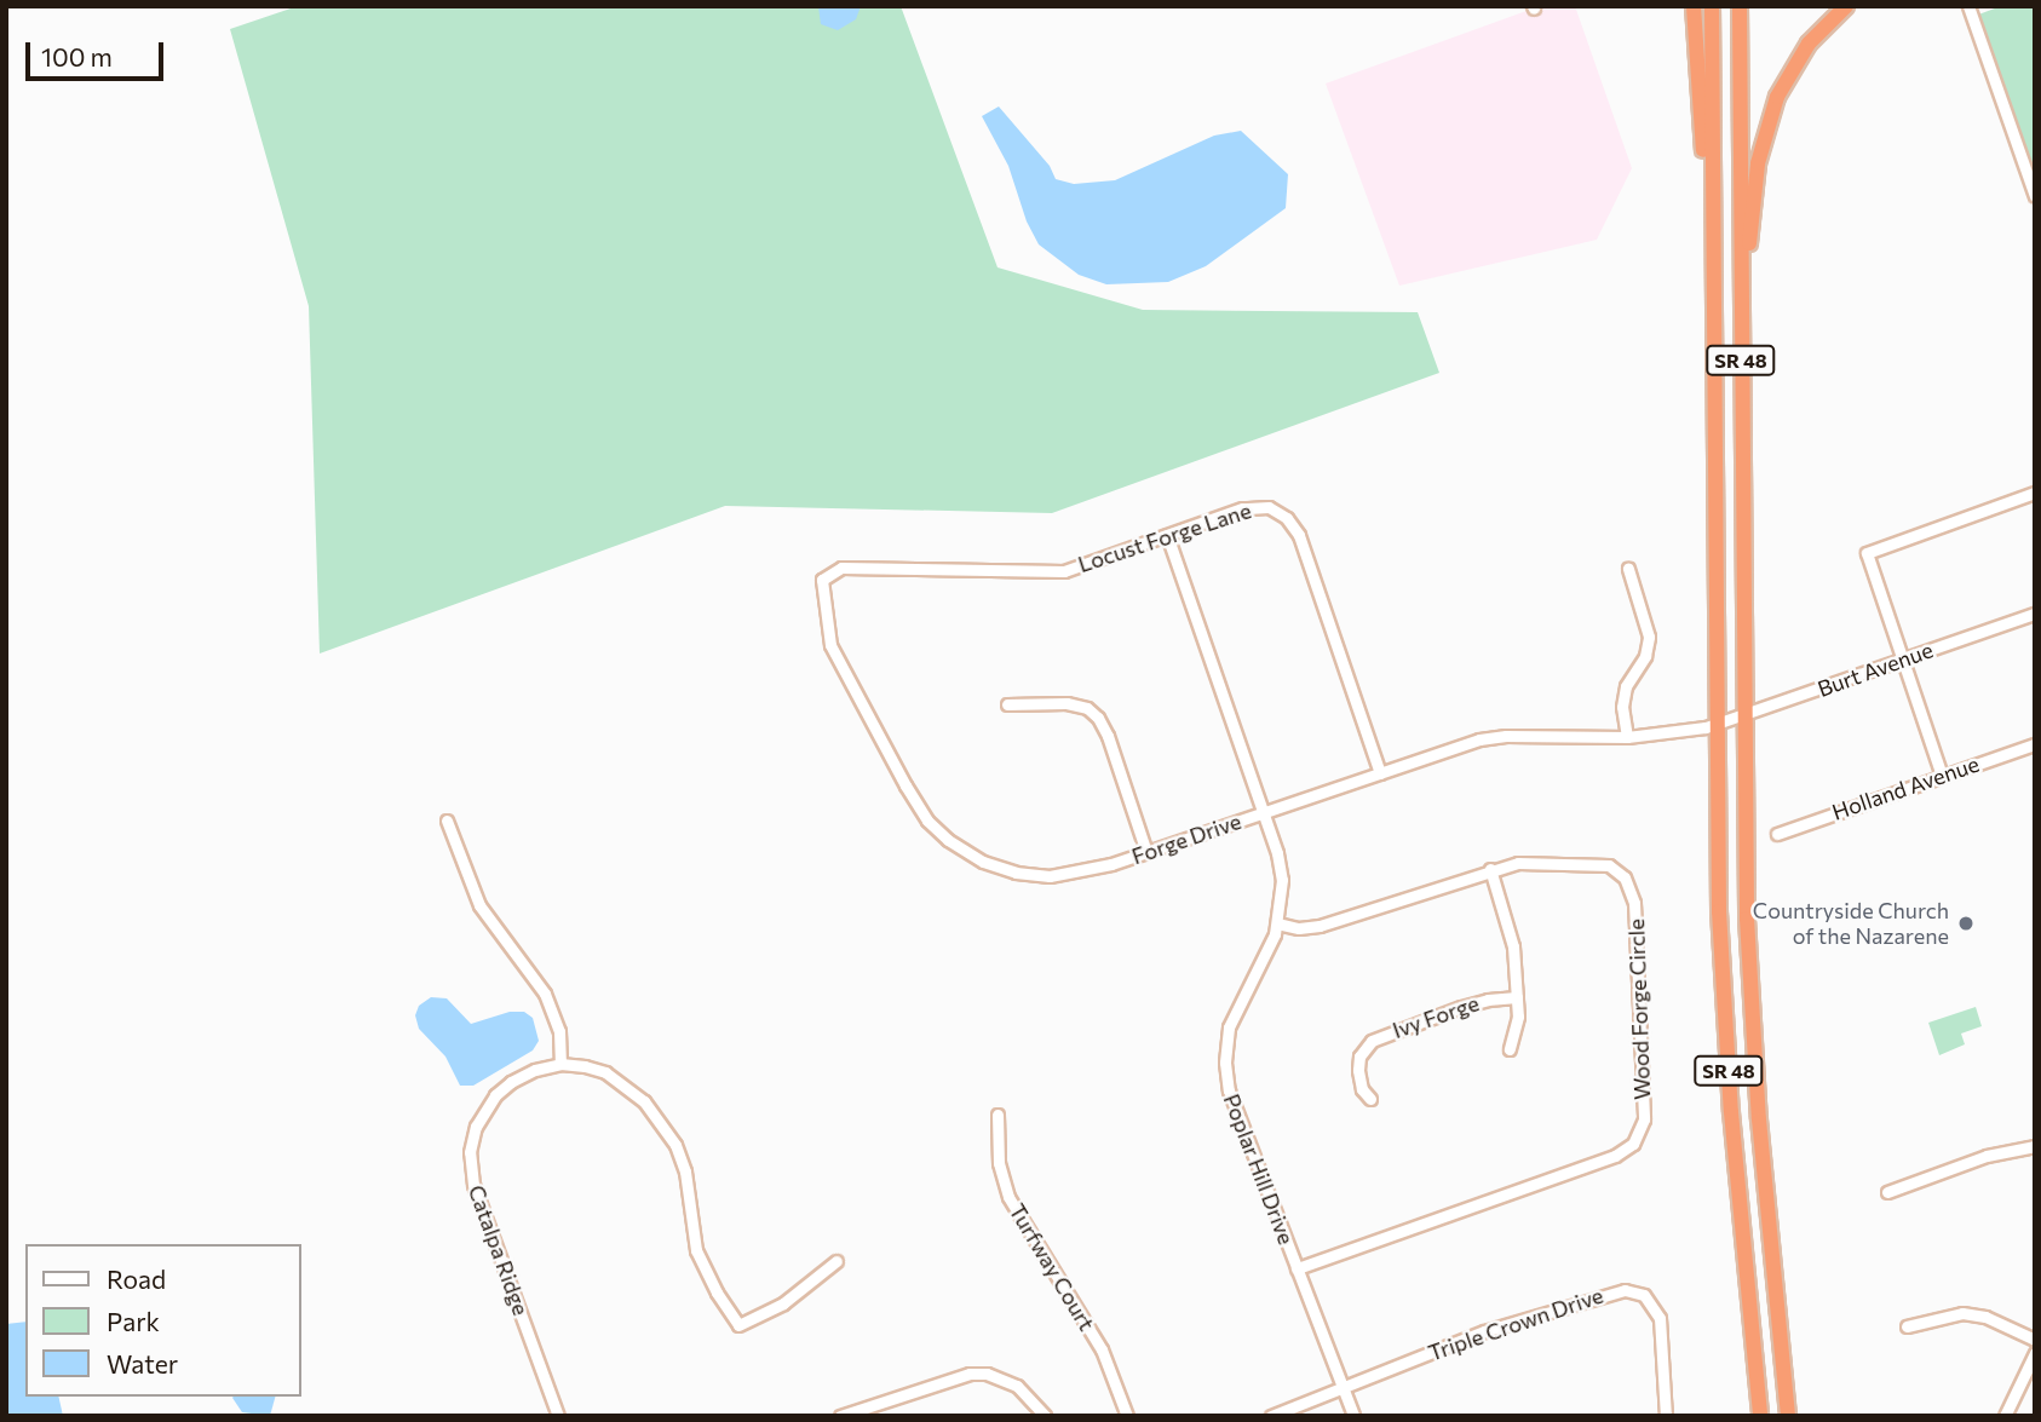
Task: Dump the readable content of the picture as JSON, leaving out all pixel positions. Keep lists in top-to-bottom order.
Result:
{
  "streets": {
    "highway": ["SR 48"],
    "street": [
      "Locust Forge Lane",
      "Burt Avenue",
      "Holland Avenue",
      "Forge Drive",
      "Wood Forge Circle",
      "Ivy Forge",
      "Poplar Hill Drive",
      "Catalpa Ridge",
      "Turfway Court",
      "Triple Crown Drive"
    ]
  },
  "crossings": [
    ["SR 48", "Burt Avenue"],
    ["SR 48", "Forge Drive"],
    ["Locust Forge Lane", "Forge Drive"],
    ["Locust Forge Lane", "Poplar Hill Drive"],
    ["Burt Avenue", "Forge Drive"],
    ["Forge Drive", "Poplar Hill Drive"],
    ["Wood Forge Circle", "Poplar Hill Drive"],
    ["Poplar Hill Drive", "Triple Crown Drive"]
  ],
  "places": ["Countryside Church of the Nazarene"],
  "legend": ["Road", "Park", "Water"],
  "scale_bar": "100 m"
}
